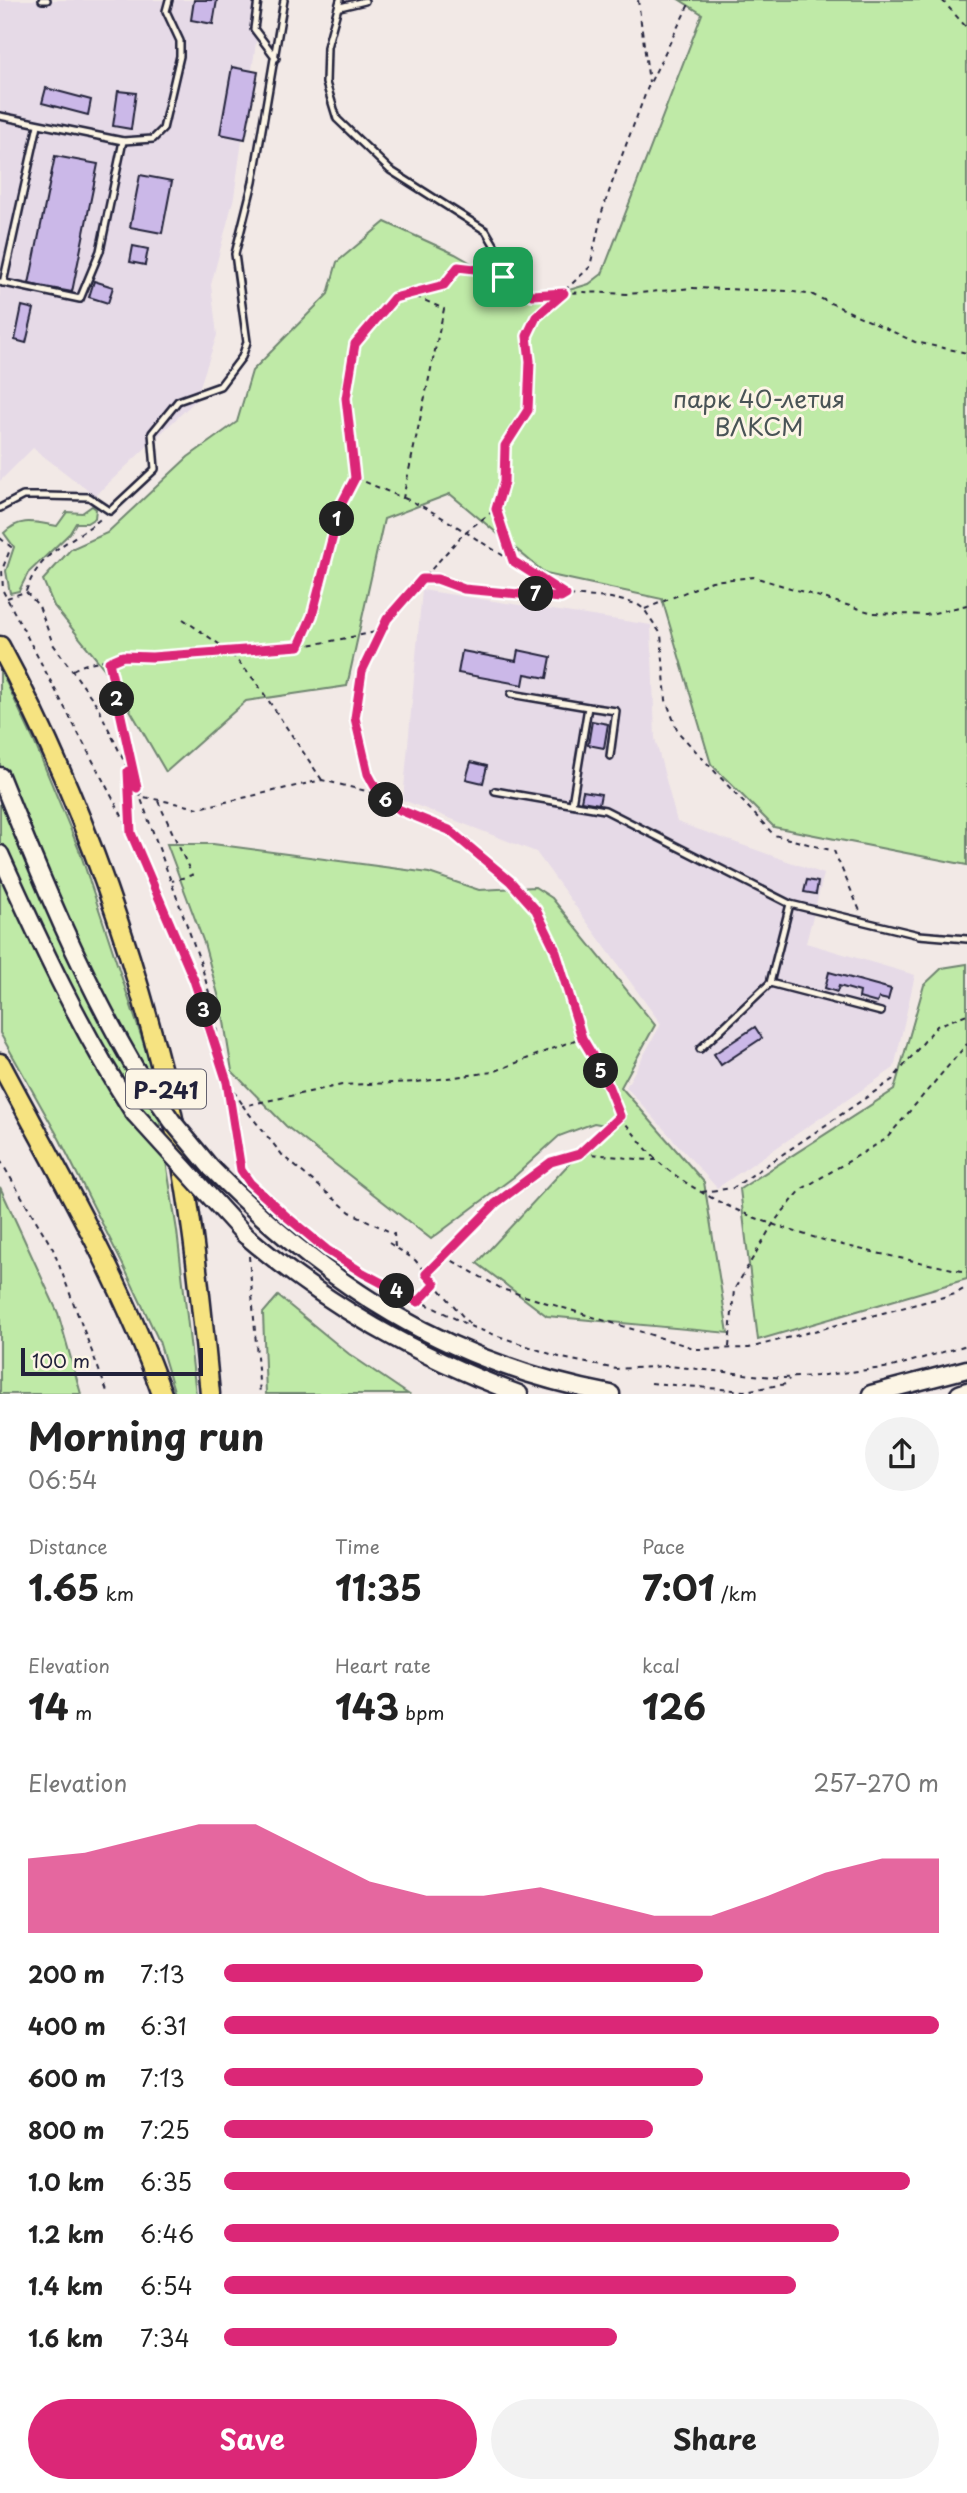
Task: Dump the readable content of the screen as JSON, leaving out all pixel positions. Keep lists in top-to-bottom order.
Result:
{
  "streets": {
    "highway": ["Р-241"]
  },
  "parks": ["парк 40-летия ВЛКСМ"],
  "scale_bar": "100 m",
  "page": {
    "pins": [
      "1",
      "7",
      "2",
      "6",
      "3",
      "5",
      "4"
    ],
    "scale": "100 m",
    "heading": ["Morning run", "06:54"],
    "stats": [
      ["Distance", "1.65 km"],
      ["Time", "11:35"],
      ["Pace", "7:01 /km"],
      ["Elevation", "14 m"],
      ["Heart rate", "143 bpm"],
      ["kcal", "126"]
    ],
    "chart": ["Elevation", "257–270 m"],
    "list": [
      {
        "name": "200 m",
        "note": "7:13"
      },
      {
        "name": "400 m",
        "note": "6:31"
      },
      {
        "name": "600 m",
        "note": "7:13"
      },
      {
        "name": "800 m",
        "note": "7:25"
      },
      {
        "name": "1.0 km",
        "note": "6:35"
      },
      {
        "name": "1.2 km",
        "note": "6:46"
      },
      {
        "name": "1.4 km",
        "note": "6:54"
      },
      {
        "name": "1.6 km",
        "note": "7:34"
      }
    ],
    "buttons": ["Save", "Share"]
  }
}
